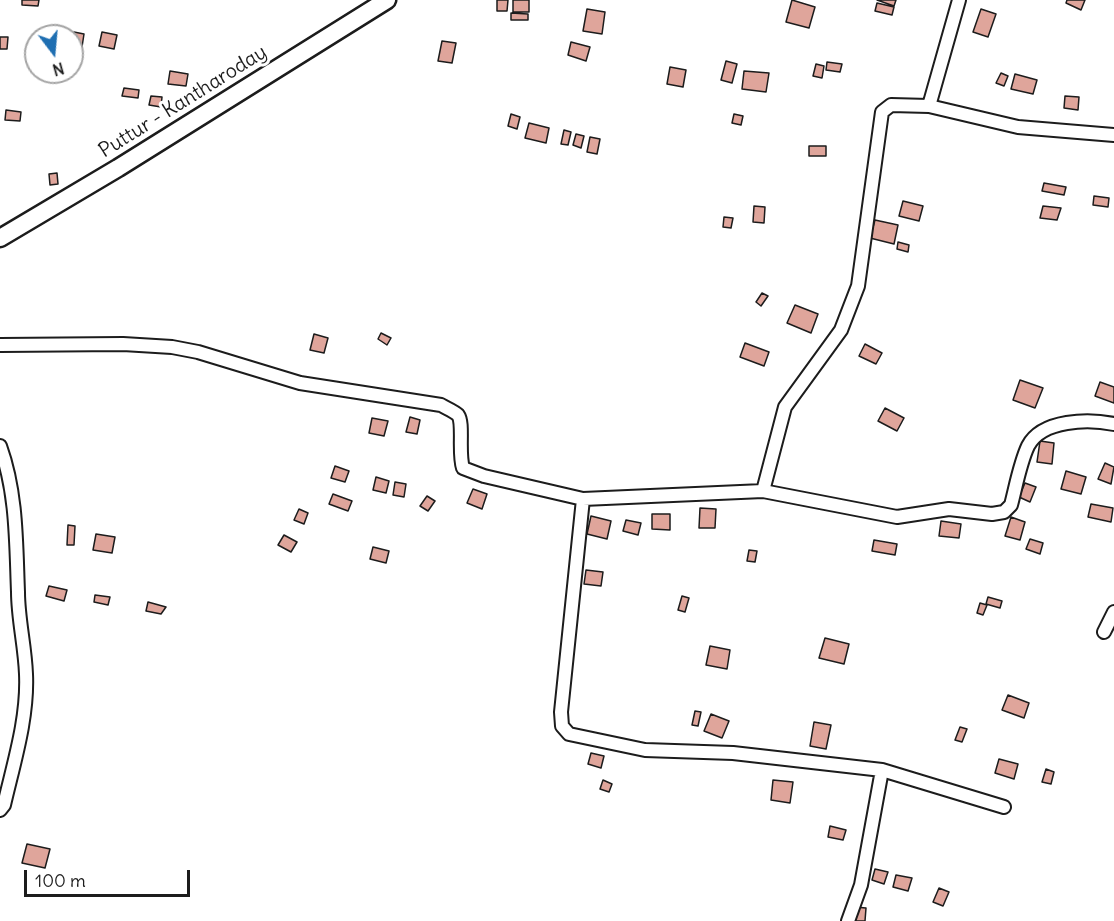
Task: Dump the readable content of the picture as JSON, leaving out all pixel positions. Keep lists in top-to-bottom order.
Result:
{
  "streets": {
    "main road": ["Puttur - Kantharoday"]
  },
  "scale_bar": "100 m",
  "north": "bottom"
}
